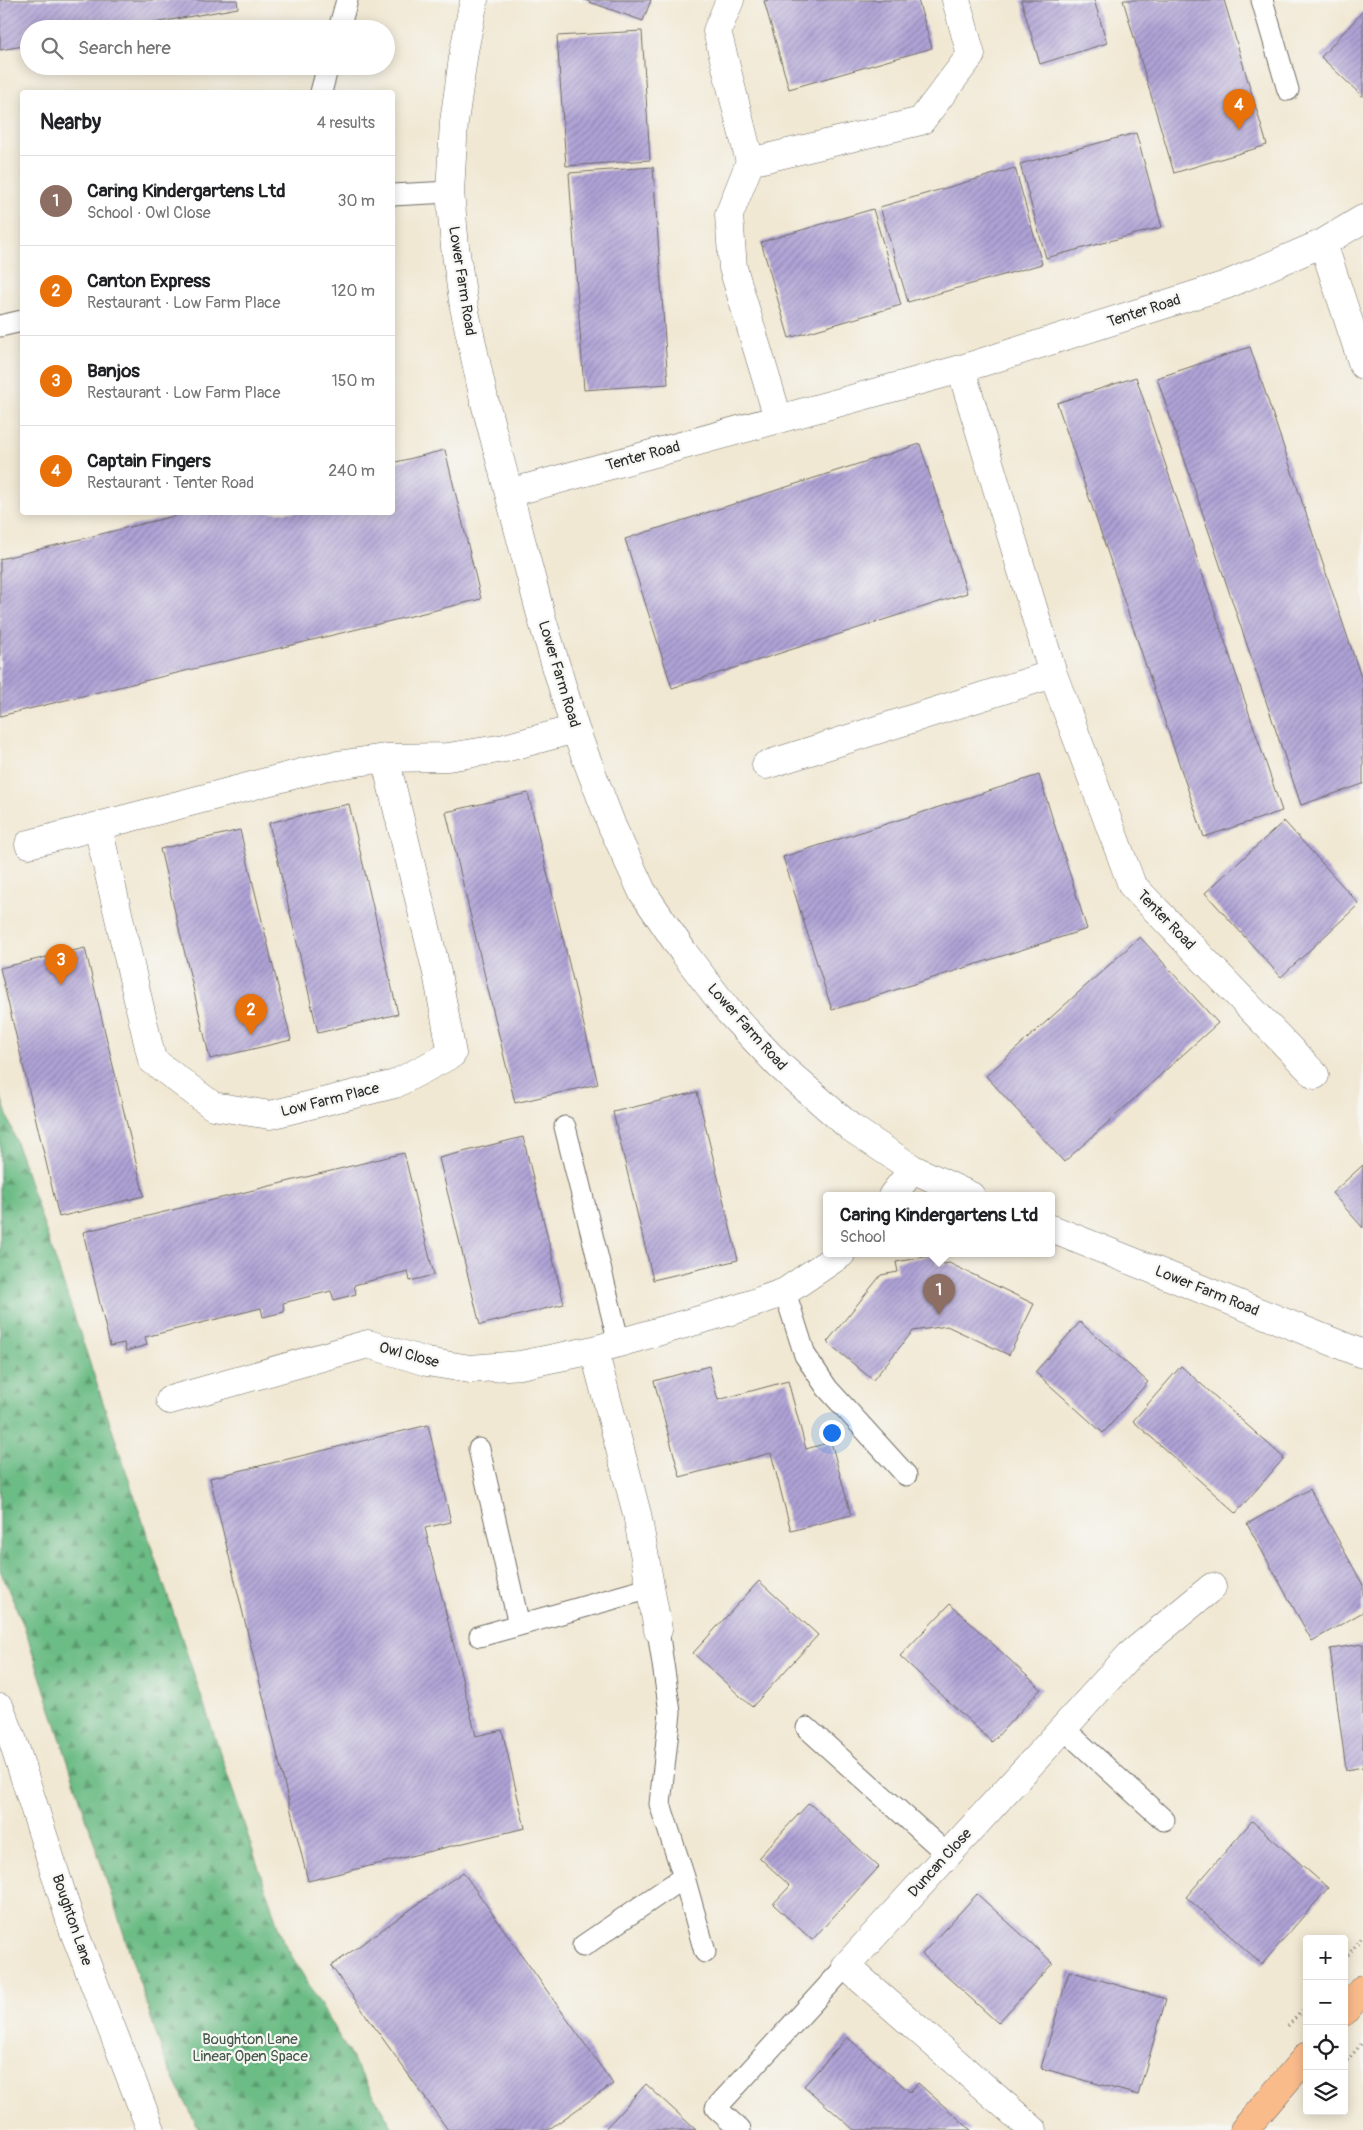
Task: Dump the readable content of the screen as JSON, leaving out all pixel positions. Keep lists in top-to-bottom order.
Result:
{
  "streets": {
    "street": [
      "Lower Farm Road",
      "Tenter Road",
      "Low Farm Place",
      "Owl Close",
      "Duncan Close",
      "Boughton Lane"
    ]
  },
  "crossings": [
    ["Lower Farm Road", "Tenter Road"]
  ],
  "parks": ["Boughton Lane Linear Open Space"],
  "page": {
    "search": "Search here",
    "pins": [
      "4",
      "3",
      "2",
      "1"
    ],
    "heading": ["Nearby", "4 results"],
    "list": [
      {
        "mark": "1",
        "name": "Caring Kindergartens Ltd",
        "note": "School · Owl Close",
        "value": "30 m"
      },
      {
        "mark": "2",
        "name": "Canton Express",
        "note": "Restaurant · Low Farm Place",
        "value": "120 m"
      },
      {
        "mark": "3",
        "name": "Banjos",
        "note": "Restaurant · Low Farm Place",
        "value": "150 m"
      },
      {
        "mark": "4",
        "name": "Captain Fingers",
        "note": "Restaurant · Tenter Road",
        "value": "240 m"
      }
    ],
    "popup": ["Caring Kindergartens Ltd", "School"],
    "map_buttons": ["+", "−"]
  }
}
